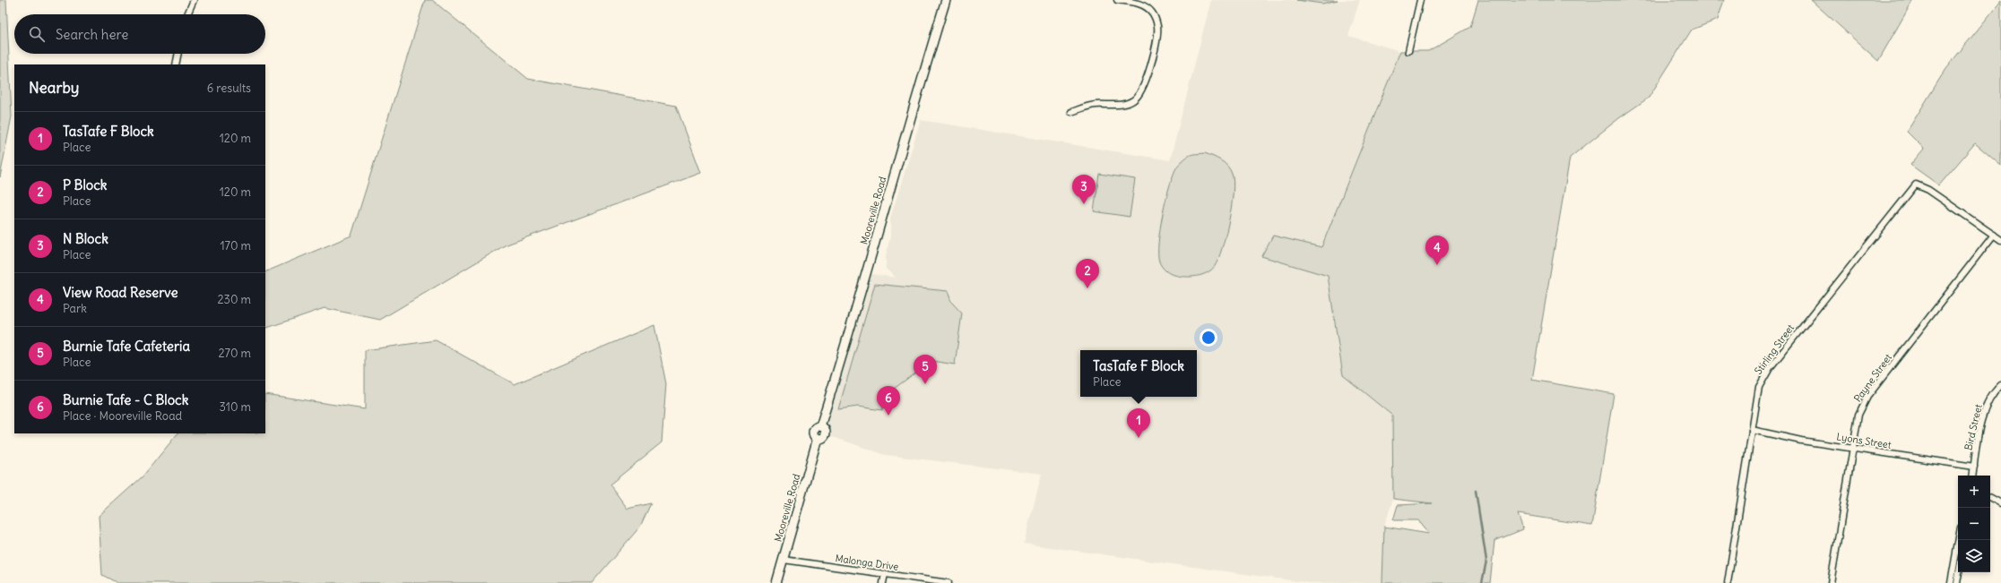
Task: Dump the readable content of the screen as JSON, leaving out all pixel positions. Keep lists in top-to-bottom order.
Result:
{
  "streets": {
    "main road": ["Mooreville Road"],
    "street": [
      "Stirling Street",
      "Payne Street",
      "Bird Street",
      "Lyons Street",
      "Malonga Drive"
    ]
  },
  "crossings": [
    ["Mooreville Road", "Malonga Drive"],
    ["Stirling Street", "Payne Street"],
    ["Stirling Street", "Lyons Street"],
    ["Payne Street", "Lyons Street"],
    ["Bird Street", "Lyons Street"]
  ],
  "page": {
    "search": "Search here",
    "heading": ["Nearby", "6 results"],
    "list": [
      {
        "mark": "1",
        "name": "TasTafe F Block",
        "note": "Place",
        "value": "120 m"
      },
      {
        "mark": "2",
        "name": "P Block",
        "note": "Place",
        "value": "120 m"
      },
      {
        "mark": "3",
        "name": "N Block",
        "note": "Place",
        "value": "170 m"
      },
      {
        "mark": "4",
        "name": "View Road Reserve",
        "note": "Park",
        "value": "230 m"
      },
      {
        "mark": "5",
        "name": "Burnie Tafe Cafeteria",
        "note": "Place",
        "value": "270 m"
      },
      {
        "mark": "6",
        "name": "Burnie Tafe - C Block",
        "note": "Place · Mooreville Road",
        "value": "310 m"
      }
    ],
    "pins": [
      "3",
      "4",
      "2",
      "5",
      "6",
      "1"
    ],
    "popup": ["TasTafe F Block", "Place"],
    "map_buttons": ["+", "−"]
  }
}
